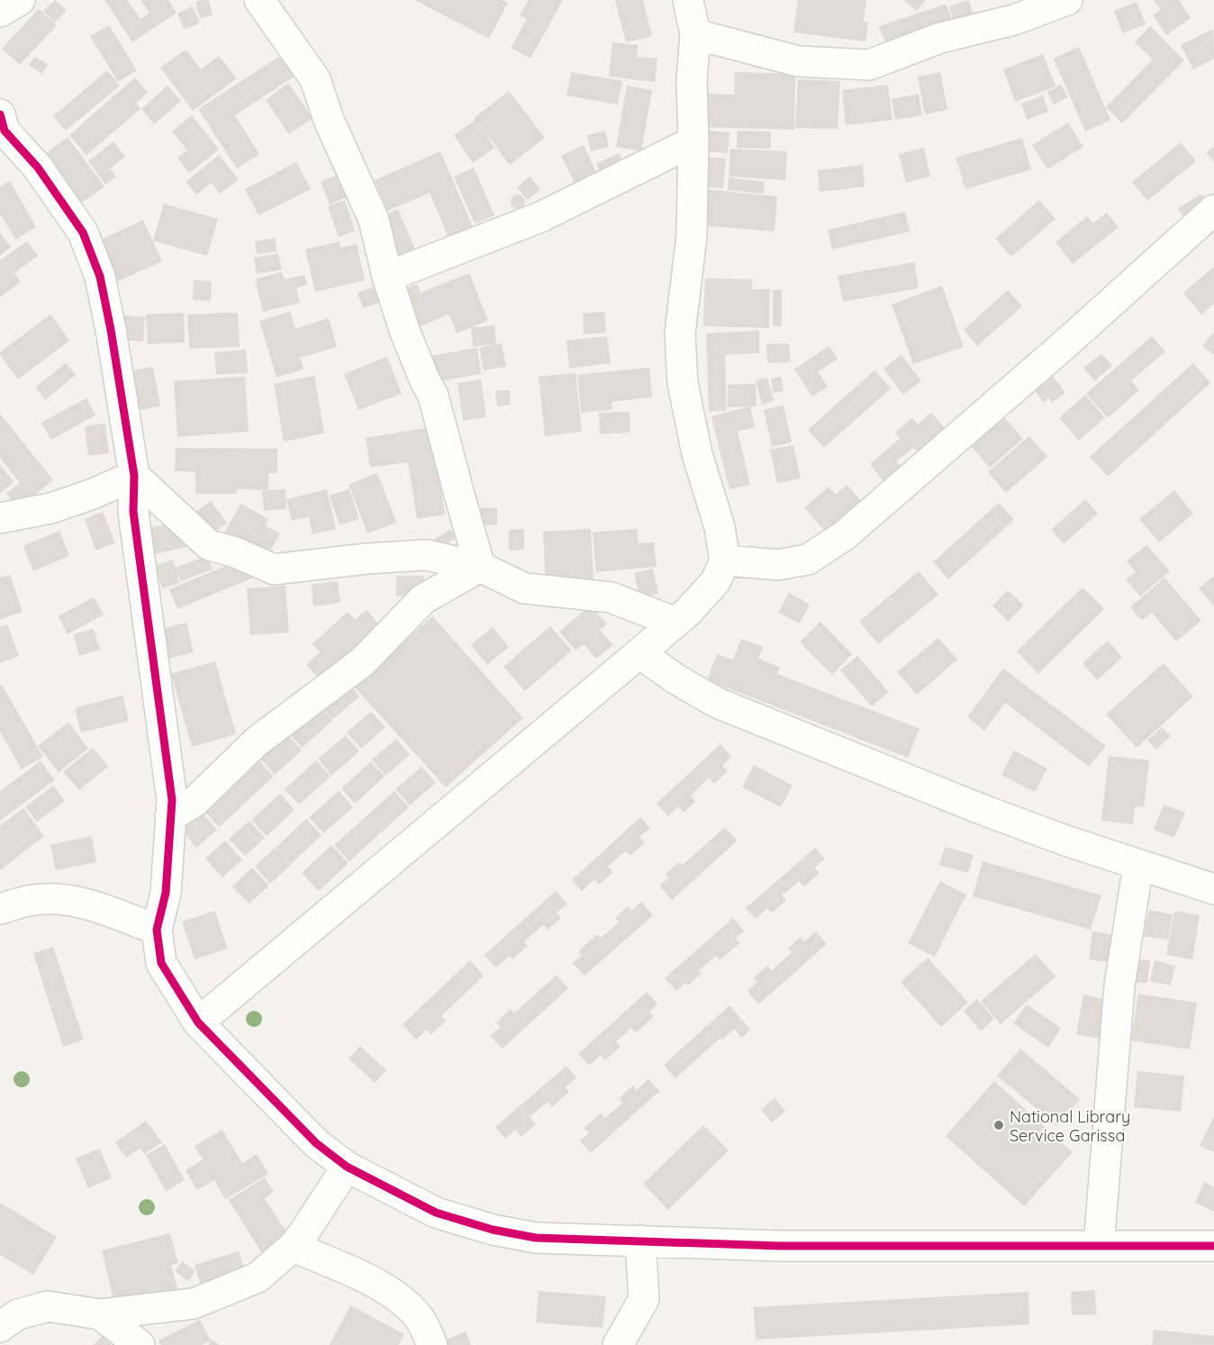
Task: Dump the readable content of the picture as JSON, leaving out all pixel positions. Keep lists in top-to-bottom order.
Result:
{
  "places": ["National Library Service Garissa"]
}
